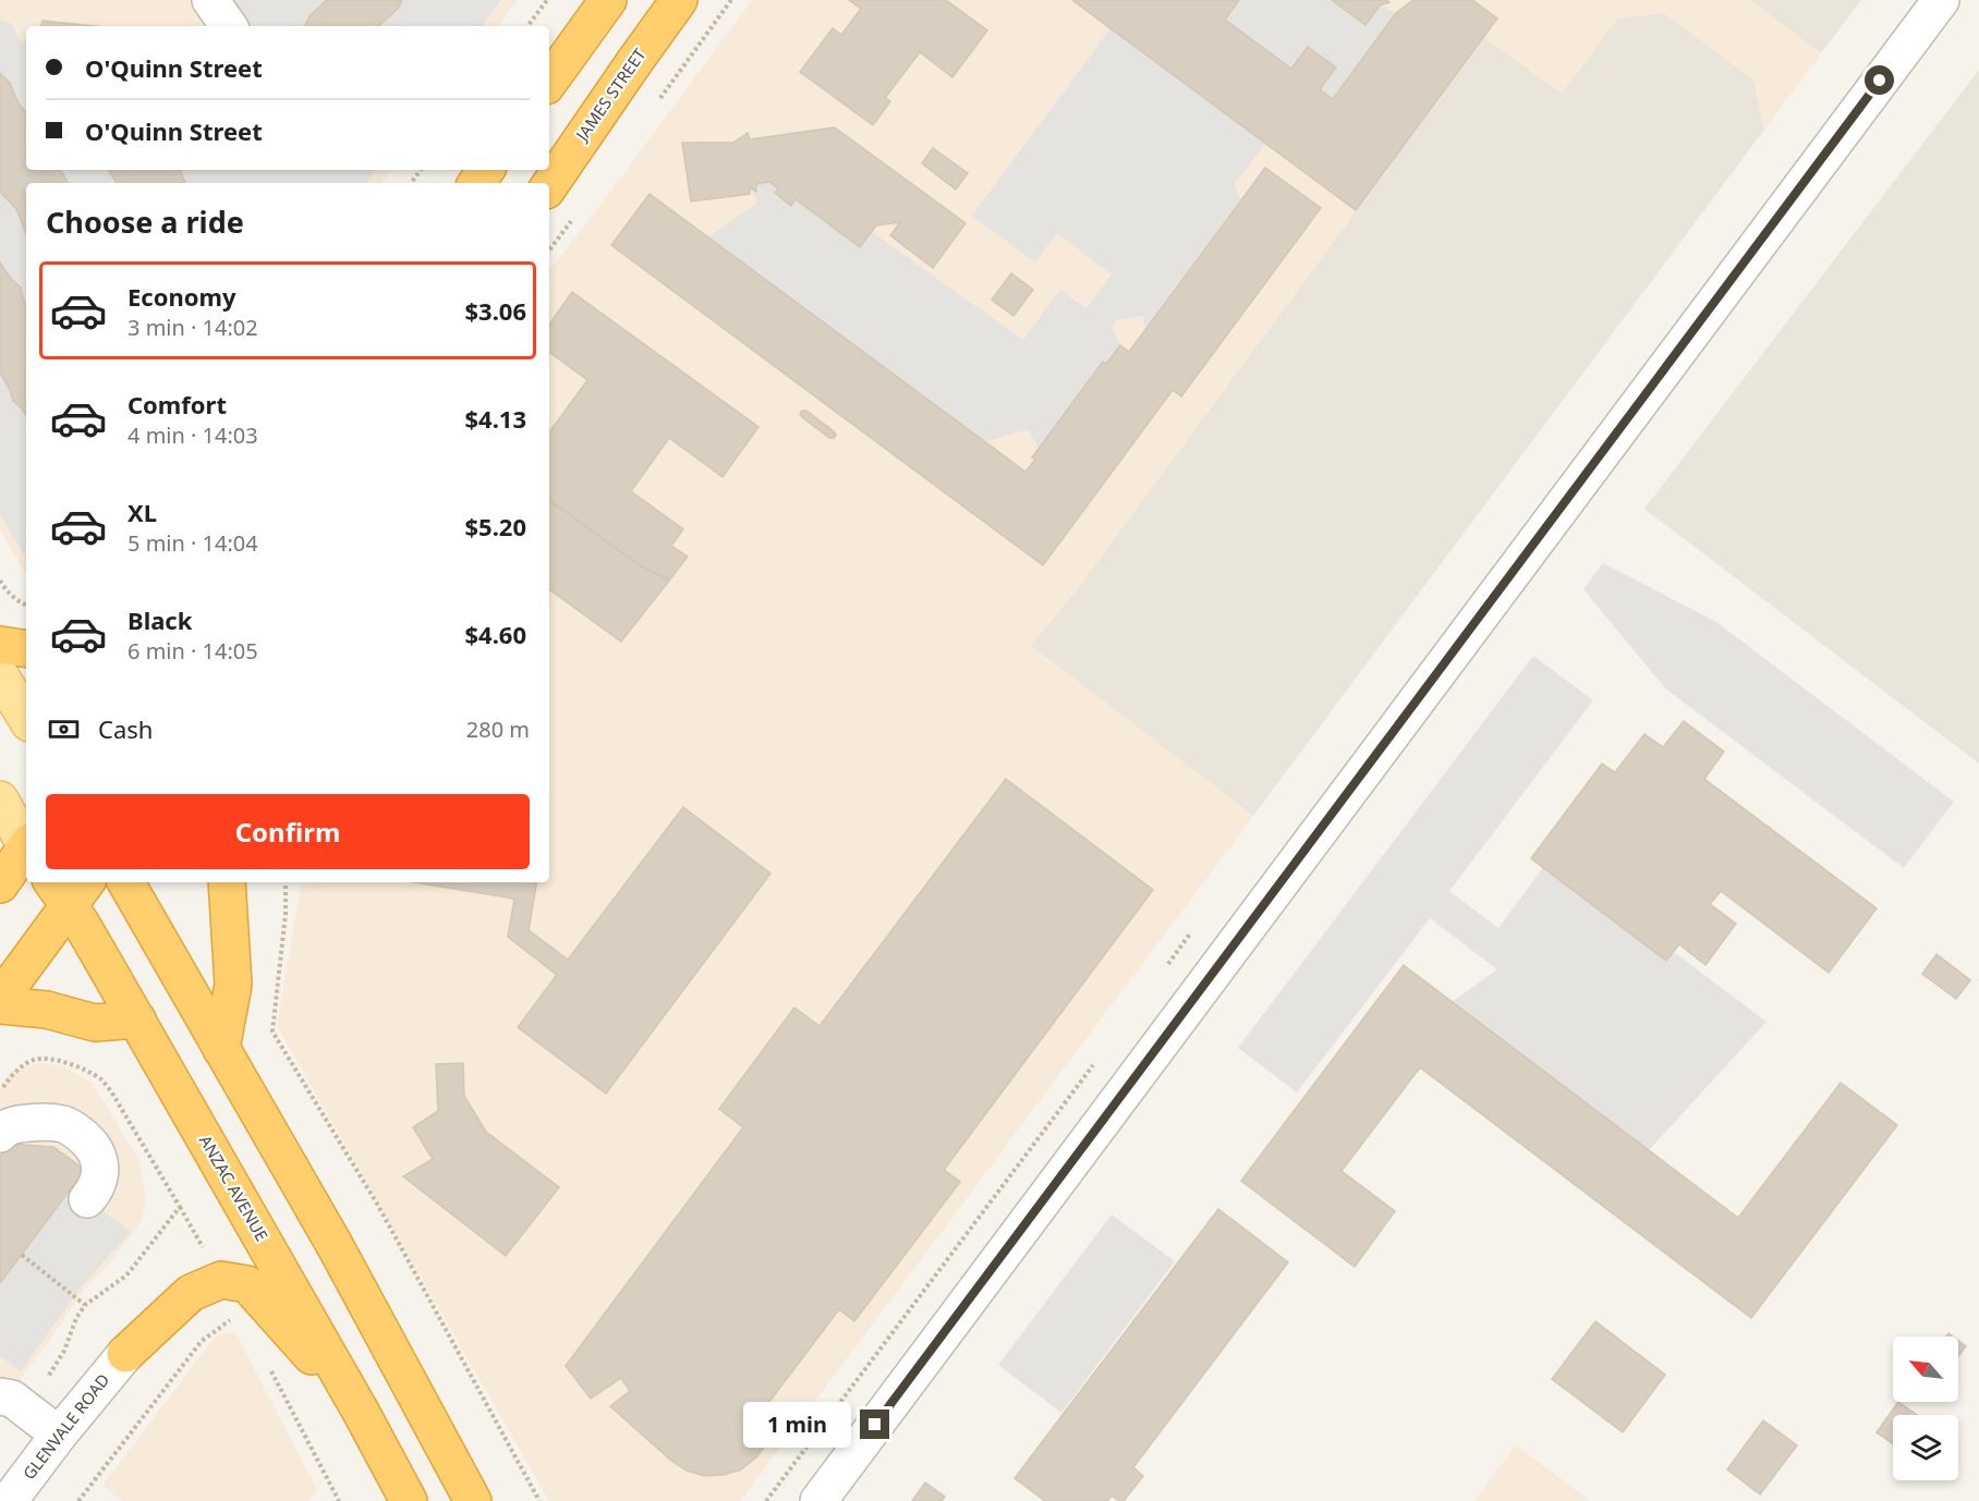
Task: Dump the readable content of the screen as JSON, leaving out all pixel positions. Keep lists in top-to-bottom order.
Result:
{
  "streets": {
    "highway": ["JAMES STREET", "ANZAC AVENUE"],
    "street": ["GLENVALE ROAD"]
  },
  "north": "top left",
  "page": {
    "banner": ["O'Quinn Street", "O'Quinn Street"],
    "heading": "Choose a ride",
    "list": [
      {
        "name": "Economy",
        "note": "3 min · 14:02",
        "value": "$3.06"
      },
      {
        "name": "Comfort",
        "note": "4 min · 14:03",
        "value": "$4.13"
      },
      {
        "name": "XL",
        "note": "5 min · 14:04",
        "value": "$5.20"
      },
      {
        "name": "Black",
        "note": "6 min · 14:05",
        "value": "$4.60"
      }
    ],
    "pay": ["Cash", "280 m"],
    "buttons": "Confirm",
    "bubble": "1 min"
  }
}
